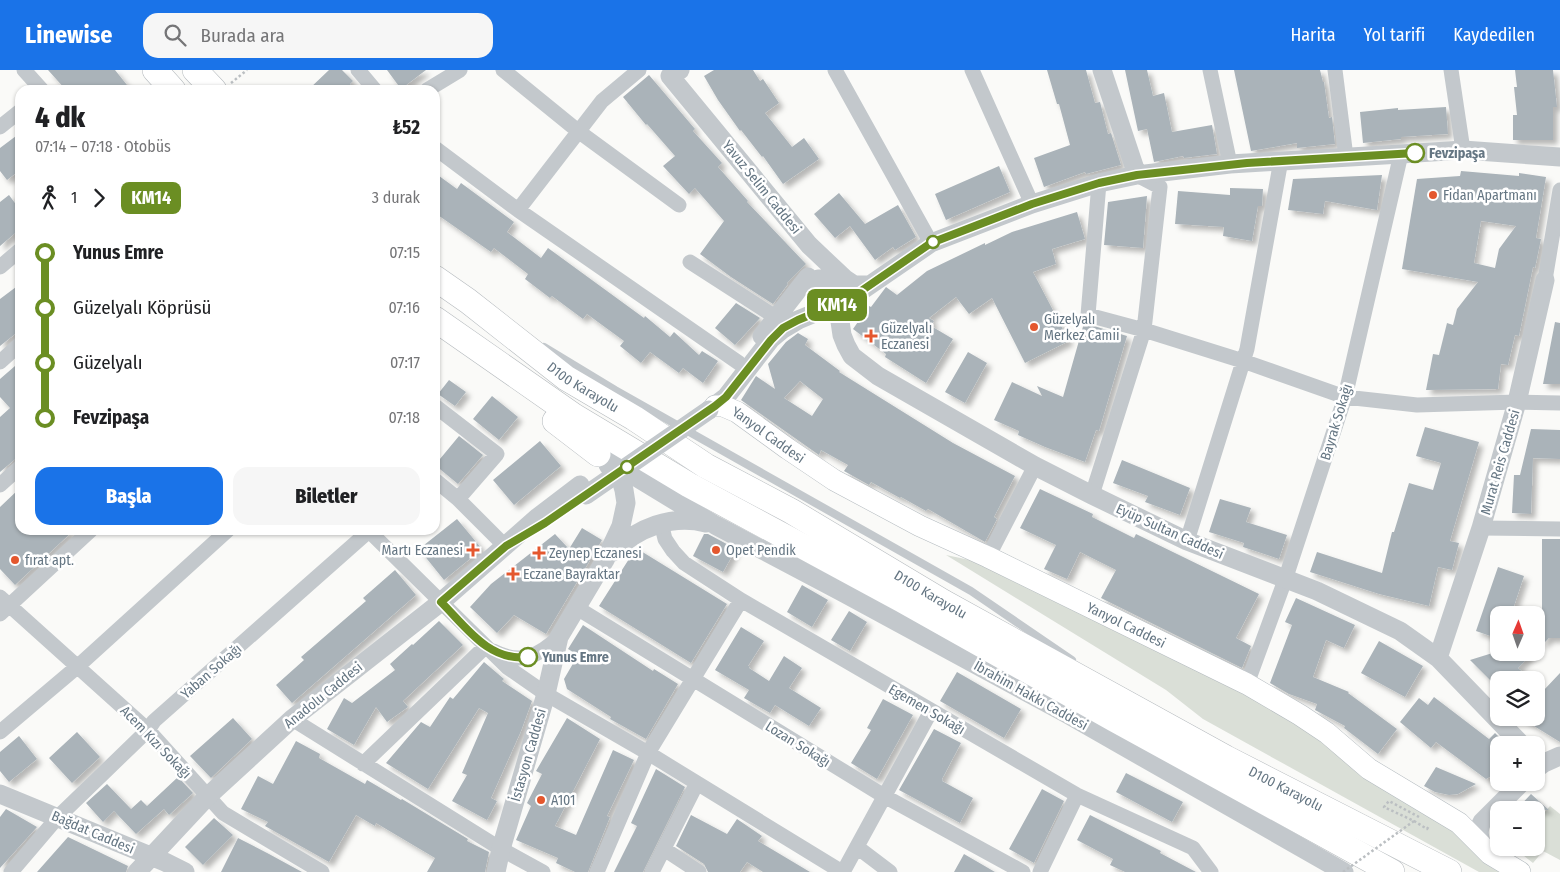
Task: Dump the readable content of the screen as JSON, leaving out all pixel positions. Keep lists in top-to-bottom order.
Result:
{
  "streets": {
    "highway": ["D100 Karayolu"],
    "main road": ["Yanyol Caddesi"],
    "street": [
      "Yavuz Selim Caddesi",
      "Bayrak Sokağı",
      "Murat Reis Caddesi",
      "Eyüp Sultan Caddesi",
      "Yaban Sokağı",
      "Anadolu Caddesi",
      "İbrahim Hakkı Caddesi",
      "Egemen Sokağı",
      "Acem Kızı Sokağı",
      "Lozan Sokağı",
      "İstasyon Caddesi",
      "Bağdat Caddesi"
    ]
  },
  "crossings": [
    ["Yavuz Selim Caddesi", "Anadolu Caddesi"],
    ["Bayrak Sokağı", "Yanyol Caddesi"],
    ["Bayrak Sokağı", "Eyüp Sultan Caddesi"],
    ["Bayrak Sokağı", "Anadolu Caddesi"],
    ["Yanyol Caddesi", "Anadolu Caddesi"],
    ["Murat Reis Caddesi", "Eyüp Sultan Caddesi"],
    ["Eyüp Sultan Caddesi", "Anadolu Caddesi"],
    ["Yaban Sokağı", "Acem Kızı Sokağı"],
    ["Yaban Sokağı", "Bağdat Caddesi"],
    ["Anadolu Caddesi", "Acem Kızı Sokağı"],
    ["Anadolu Caddesi", "Bağdat Caddesi"],
    ["Lozan Sokağı", "İstasyon Caddesi"]
  ],
  "places": {
    "other": [
      "Fevzipaşa",
      "Fidan Apartmanı",
      "Güzelyalı Merkez Camii",
      "Opet Pendik",
      "fırat apt.",
      "Yunus Emre",
      "A101"
    ],
    "health": [
      "Güzelyalı Eczanesi",
      "Martı Eczanesi",
      "Zeynep Eczanesi",
      "Eczane Bayraktar"
    ]
  },
  "lines": ["bus line KM14"],
  "north": "top",
  "page": {
    "header": "Linewise",
    "search": "Burada ara",
    "nav": ["Harita", "Yol tarifi", "Kaydedilen"],
    "on_map": "KM14",
    "heading": ["4 dk", "07:14 – 07:18 · Otobüs", "₺52"],
    "legs": ["1", "KM14", "3 durak"],
    "list": [
      {
        "name": "Yunus Emre",
        "value": "07:15"
      },
      {
        "name": "Güzelyalı Köprüsü",
        "value": "07:16"
      },
      {
        "name": "Güzelyalı",
        "value": "07:17"
      },
      {
        "name": "Fevzipaşa",
        "value": "07:18"
      }
    ],
    "buttons": ["Başla", "Biletler"],
    "map_buttons": ["+", "−"]
  }
}
